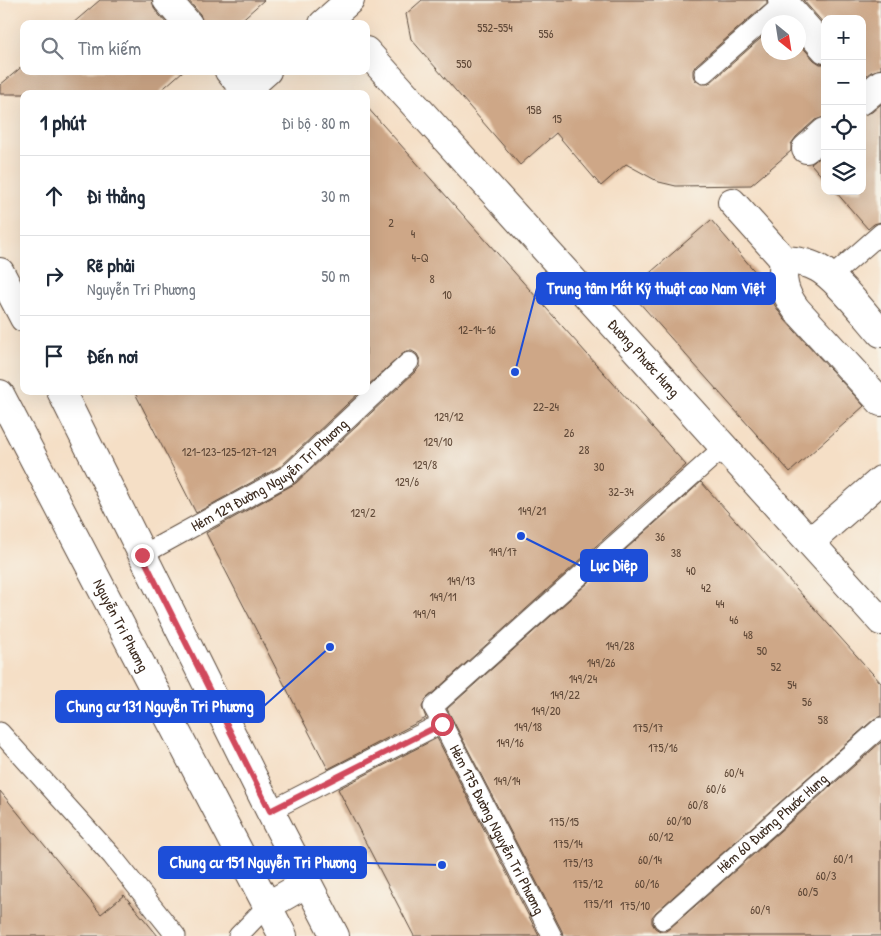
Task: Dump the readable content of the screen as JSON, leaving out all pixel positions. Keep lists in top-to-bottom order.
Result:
{
  "streets": {
    "street": ["Đường Phước Hưng", "Nguyễn Tri Phương"],
    "lane": ["Hẻm 129 Đường Nguyễn Tri Phương", "Hẻm 60 Đường Phước Hưng", "Hẻm 175 Đường Nguyễn Tri Phương"]
  },
  "crossings": [
    ["Đường Phước Hưng", "Hẻm 175 Đường Nguyễn Tri Phương"]
  ],
  "places": [
    "Trung tâm Mắt Kỹ thuật cao Nam Việt",
    "Lục Diệp",
    "Chung cư 131 Nguyễn Tri Phương",
    "Chung cư 151 Nguyễn Tri Phương"
  ],
  "house_numbers": [
    "552-554",
    "556",
    "550",
    "15B",
    "15",
    "2",
    "4",
    "4-Q",
    "8",
    "10",
    "12-14-16",
    "22-24",
    "129/12",
    "26",
    "129/10",
    "28",
    "121-123-125-127-129",
    "129/8",
    "30",
    "129/6",
    "32-34",
    "149/21",
    "129/2",
    "36",
    "149/17",
    "38",
    "40",
    "149/13",
    "42",
    "149/11",
    "44",
    "149/9",
    "46",
    "48",
    "149/28",
    "50",
    "149/26",
    "52",
    "149/24",
    "54",
    "149/22",
    "56",
    "149/20",
    "58",
    "149/18",
    "175/17",
    "149/16",
    "175/16",
    "60/4",
    "149/14",
    "60/6",
    "60/8",
    "60/10",
    "175/15",
    "60/12",
    "175/14",
    "60/1",
    "60/14",
    "175/13",
    "60/3",
    "175/12",
    "60/16",
    "60/5",
    "175/11",
    "175/10",
    "60/9"
  ],
  "north": "bottom right",
  "page": {
    "map_buttons": ["+", "−"],
    "search": "Tìm kiếm",
    "heading": ["1 phút", "Đi bộ · 80 m"],
    "list": [
      ["Đi thẳng", "30 m"],
      ["Rẽ phải", "Nguyễn Tri Phương", "50 m"],
      "Đến nơi"
    ]
  }
}
